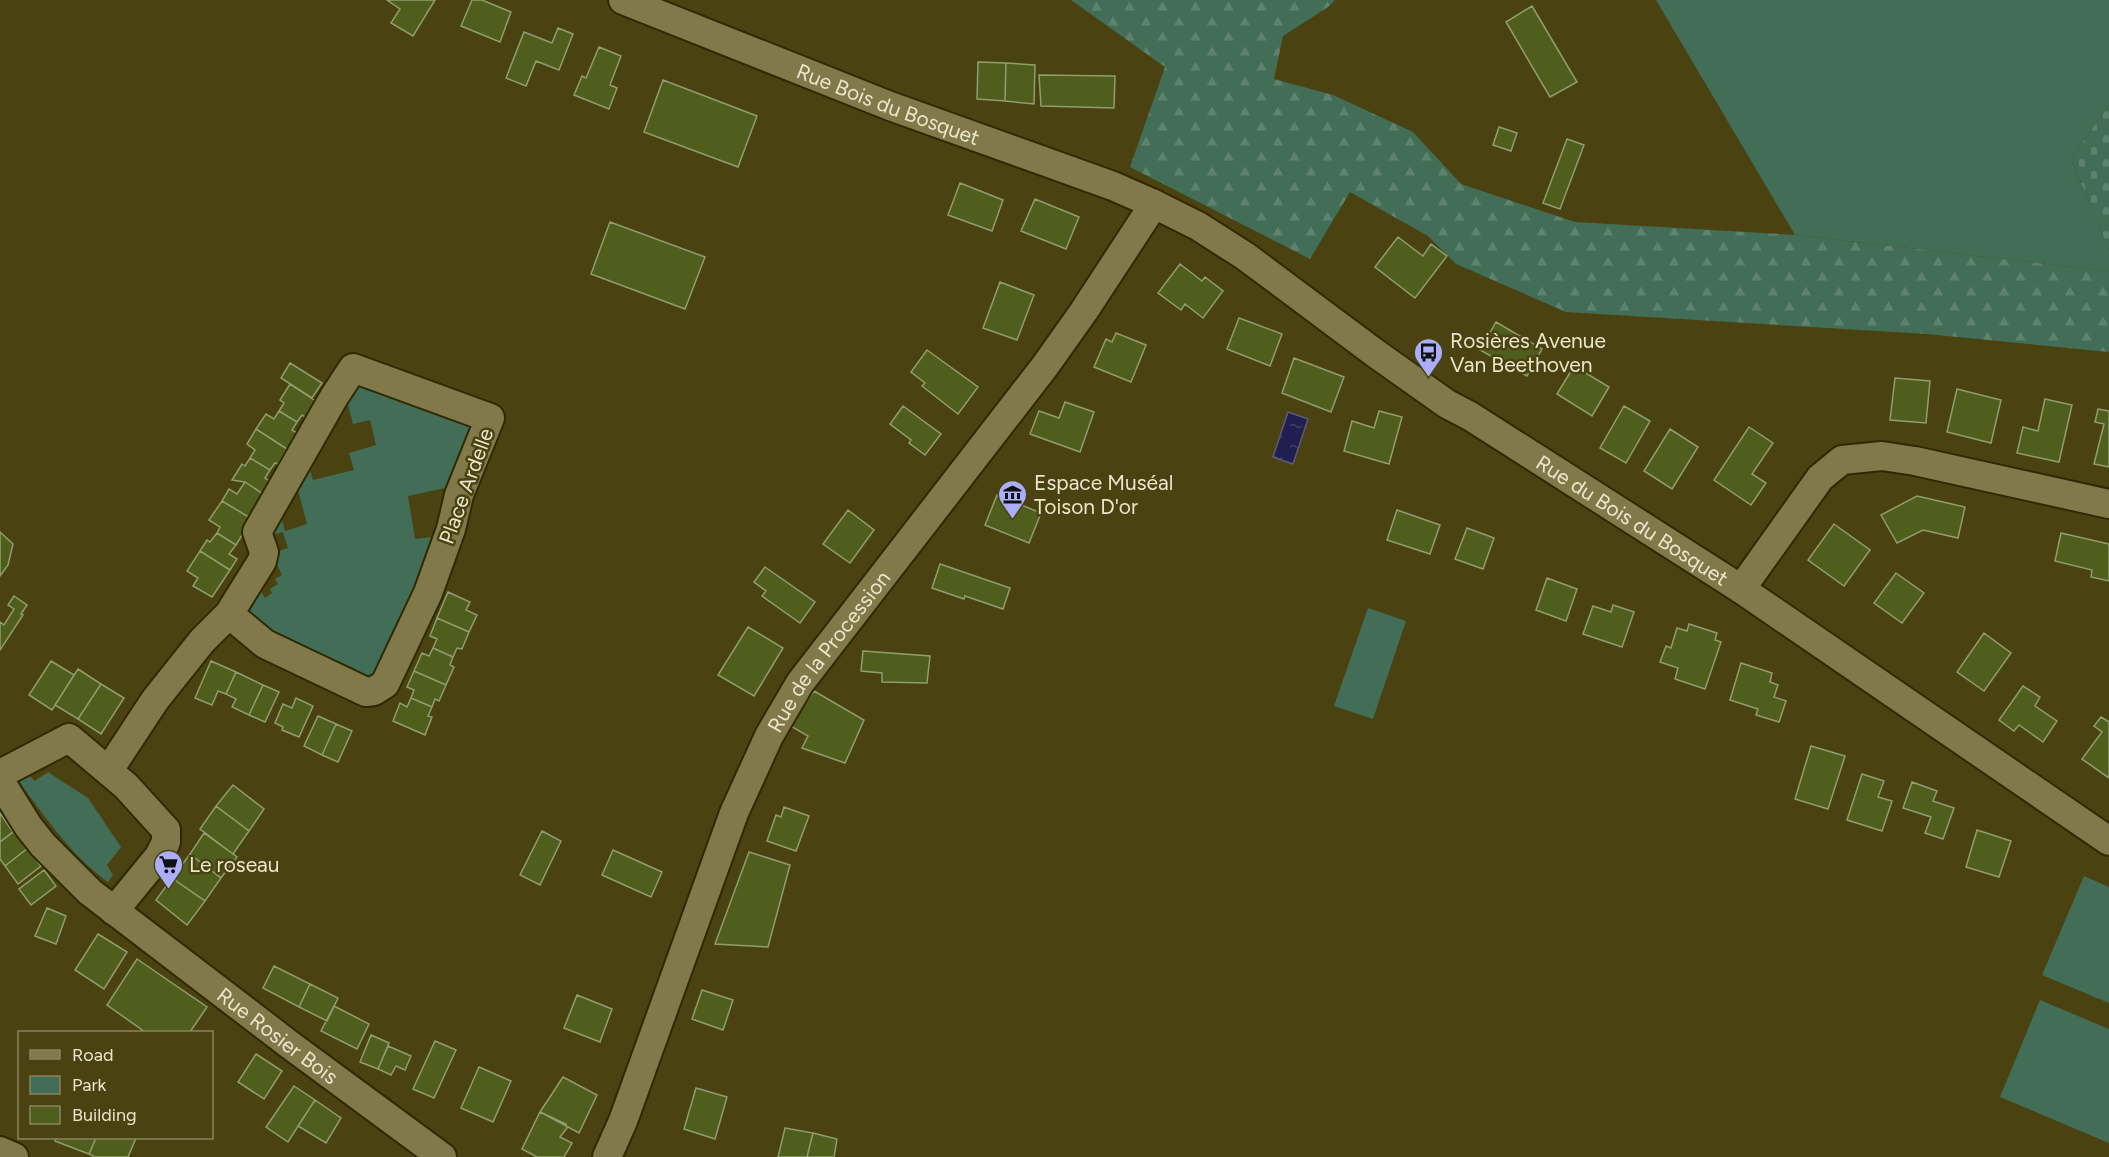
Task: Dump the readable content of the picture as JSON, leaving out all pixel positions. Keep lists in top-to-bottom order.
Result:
{
  "streets": {
    "street": [
      "Rue Bois du Bosquet",
      "Place Ardelle",
      "Rue du Bois du Bosquet",
      "Rue de la Procession",
      "Rue Rosier Bois"
    ]
  },
  "crossings": [
    ["Rue Bois du Bosquet", "Rue du Bois du Bosquet"],
    ["Rue Bois du Bosquet", "Rue de la Procession"],
    ["Rue du Bois du Bosquet", "Rue de la Procession"]
  ],
  "places": {
    "bus stop": ["Rosières Avenue Van Beethoven"],
    "museum": ["Espace Muséal Toison D'or"],
    "supermarket": ["Le roseau"]
  },
  "legend": ["Road", "Park", "Building"]
}
